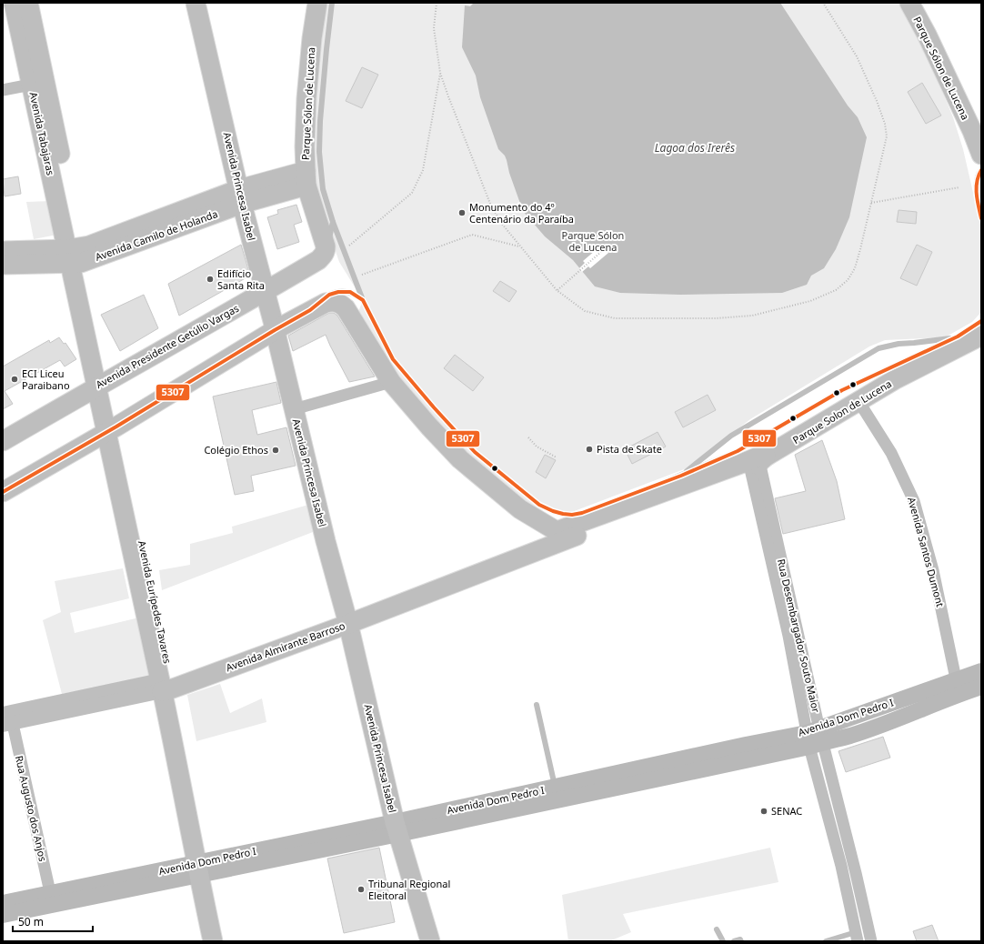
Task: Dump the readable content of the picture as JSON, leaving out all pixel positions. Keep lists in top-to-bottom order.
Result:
{
  "streets": {
    "main road": [
      "Parque Sólon de Lucena",
      "Avenida Tabajaras",
      "Avenida Princesa Isabel",
      "Avenida Camilo de Holanda",
      "Avenida Presidente Getúlio Vargas",
      "Parque Solon de Lucena",
      "Avenida Eurípedes Tavares",
      "Avenida Almirante Barroso",
      "Avenida Dom Pedro I"
    ],
    "street": ["Avenida Santos Dumont", "Rua Desembargador Souto Maior", "Rua Augusto dos Anjos"]
  },
  "crossings": [
    ["Parque Sólon de Lucena", "Avenida Camilo de Holanda"],
    ["Parque Sólon de Lucena", "Avenida Presidente Getúlio Vargas"],
    ["Avenida Tabajaras", "Avenida Camilo de Holanda"],
    ["Avenida Tabajaras", "Avenida Eurípedes Tavares"],
    ["Avenida Princesa Isabel", "Avenida Camilo de Holanda"],
    ["Avenida Princesa Isabel", "Avenida Presidente Getúlio Vargas"],
    ["Avenida Princesa Isabel", "Avenida Almirante Barroso"],
    ["Avenida Princesa Isabel", "Avenida Dom Pedro I"],
    ["Avenida Camilo de Holanda", "Avenida Eurípedes Tavares"],
    ["Avenida Presidente Getúlio Vargas", "Avenida Eurípedes Tavares"],
    ["Parque Solon de Lucena", "Avenida Santos Dumont"],
    ["Parque Solon de Lucena", "Rua Desembargador Souto Maior"],
    ["Avenida Santos Dumont", "Avenida Dom Pedro I"],
    ["Avenida Eurípedes Tavares", "Avenida Almirante Barroso"],
    ["Avenida Eurípedes Tavares", "Avenida Dom Pedro I"],
    ["Rua Desembargador Souto Maior", "Avenida Dom Pedro I"],
    ["Avenida Almirante Barroso", "Rua Augusto dos Anjos"],
    ["Avenida Dom Pedro I", "Rua Augusto dos Anjos"]
  ],
  "water": ["Lagoa dos Irerês"],
  "parks": ["Parque Sólon de Lucena"],
  "places": [
    "Monumento do 4º Centenário da Paraíba",
    "Edifício Santa Rita",
    "ECI Liceu Paraibano",
    "Pista de Skate",
    "Colégio Ethos",
    "SENAC",
    "Tribunal Regional Eleitoral"
  ],
  "lines": ["transit line 5307"],
  "scale_bar": "50 m"
}
